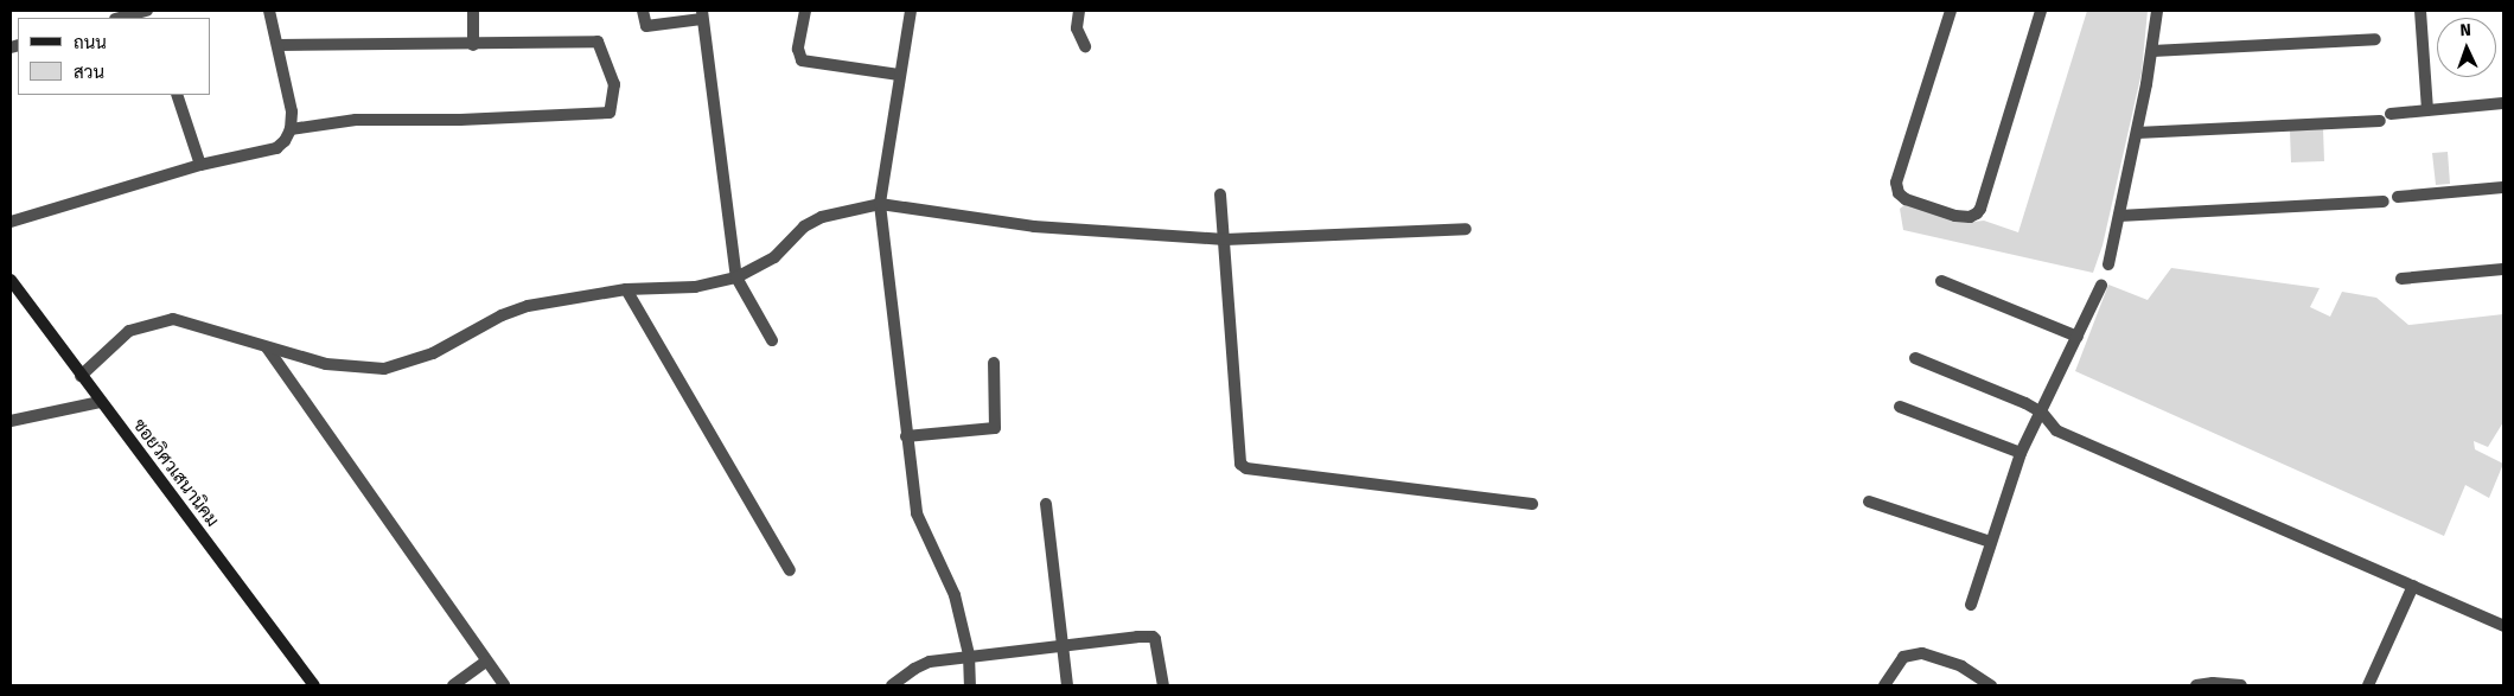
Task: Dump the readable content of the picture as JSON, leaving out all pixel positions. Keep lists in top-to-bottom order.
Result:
{
  "streets": {
    "street": ["ซอยวิศวเสนานิคม"]
  },
  "legend": ["ถนน", "สวน"],
  "north": "top"
}
